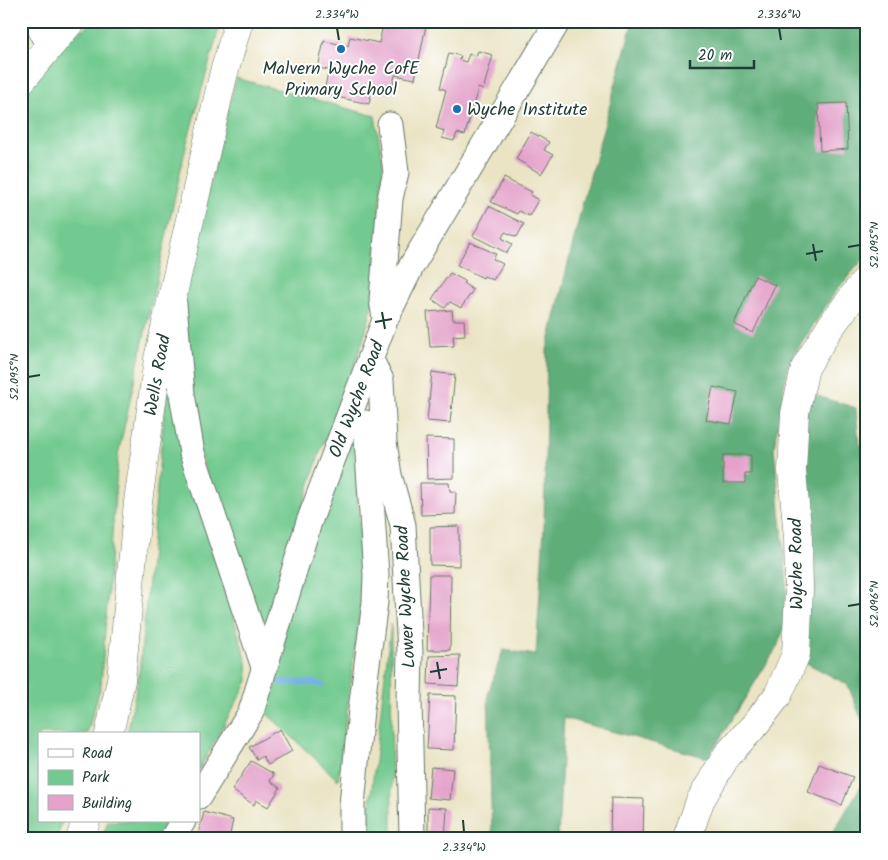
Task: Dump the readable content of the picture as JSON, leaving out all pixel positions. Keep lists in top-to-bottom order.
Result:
{
  "streets": {
    "main road": ["Wells Road", "Wyche Road"],
    "street": ["Old Wyche Road", "Lower Wyche Road"]
  },
  "crossings": [
    ["Old Wyche Road", "Lower Wyche Road"]
  ],
  "places": ["Malvern Wyche CofE Primary School", "Wyche Institute"],
  "legend": ["Road", "Park", "Building"],
  "scale_bar": "20 m",
  "coordinates": [
    "2.334°W",
    "2.336°W",
    "52.095°N",
    "52.096°N"
  ]
}
